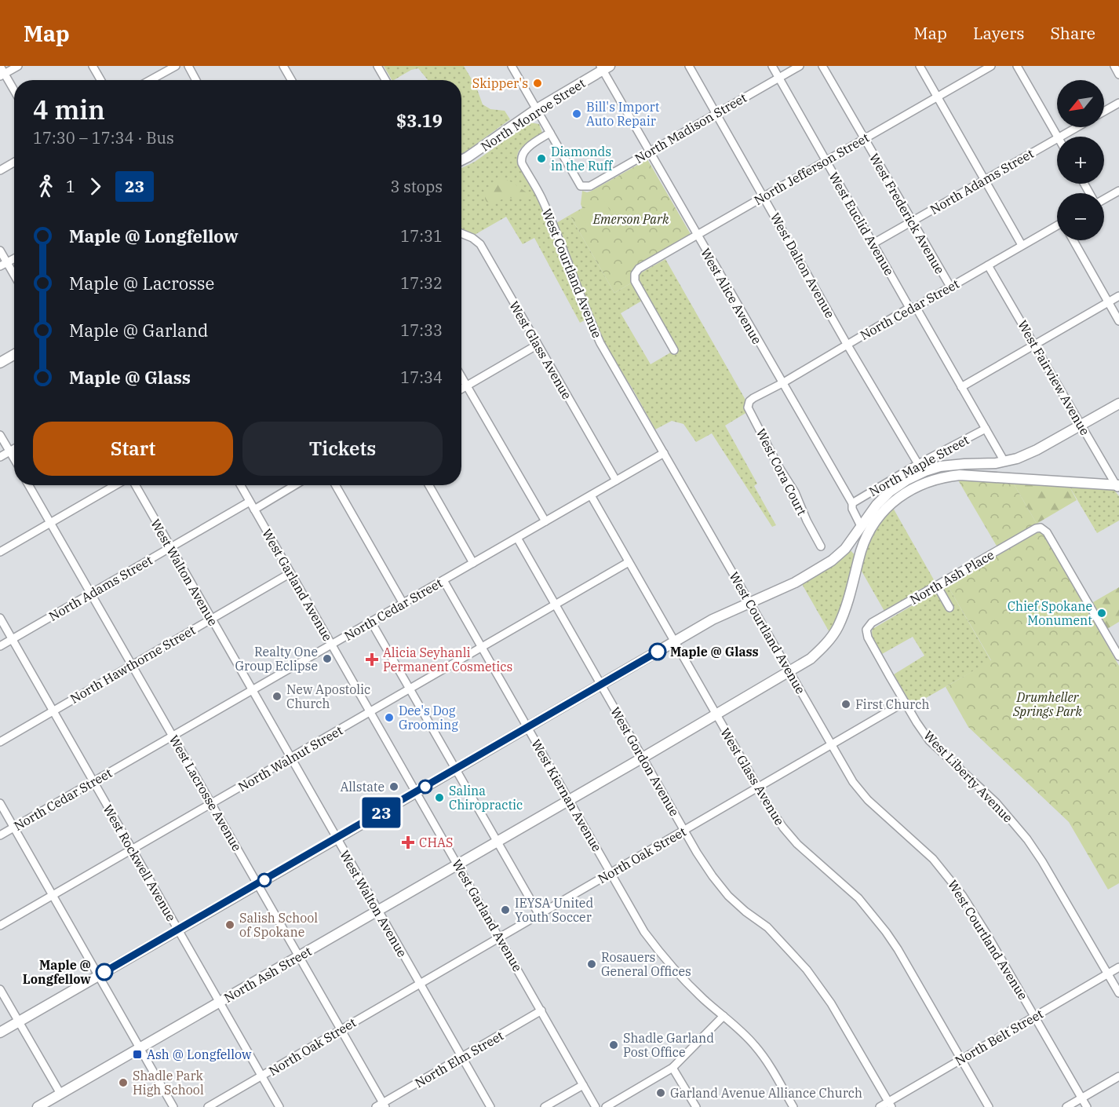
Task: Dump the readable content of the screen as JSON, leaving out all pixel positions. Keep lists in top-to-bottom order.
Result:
{
  "streets": {
    "main road": ["North Monroe Street", "North Ash Street"],
    "street": [
      "North Madison Street",
      "North Jefferson Street",
      "North Adams Street",
      "West Frederick Avenue",
      "West Euclid Avenue",
      "West Dalton Avenue",
      "West Courtland Avenue",
      "West Alice Avenue",
      "North Cedar Street",
      "West Glass Avenue",
      "West Fairview Avenue",
      "North Maple Street",
      "West Cora Court",
      "West Walton Avenue",
      "North Ash Place",
      "West Garland Avenue",
      "North Hawthorne Street",
      "North Walnut Street",
      "West Gordon Avenue",
      "West Liberty Avenue",
      "West Lacrosse Avenue",
      "West Kiernan Avenue",
      "North Oak Street",
      "West Rockwell Avenue",
      "North Belt Street",
      "North Elm Street"
    ]
  },
  "crossings": [
    ["North Monroe Street", "West Alice Avenue"],
    ["North Madison Street", "West Euclid Avenue"],
    ["North Madison Street", "West Dalton Avenue"],
    ["North Madison Street", "West Courtland Avenue"],
    ["North Madison Street", "West Alice Avenue"],
    ["North Jefferson Street", "West Frederick Avenue"],
    ["North Jefferson Street", "West Euclid Avenue"],
    ["North Jefferson Street", "West Dalton Avenue"],
    ["North Jefferson Street", "West Alice Avenue"],
    ["North Adams Street", "West Frederick Avenue"],
    ["North Adams Street", "West Euclid Avenue"],
    ["North Adams Street", "West Walton Avenue"],
    ["North Adams Street", "West Garland Avenue"],
    ["North Adams Street", "West Lacrosse Avenue"],
    ["North Adams Street", "West Rockwell Avenue"],
    ["West Frederick Avenue", "North Cedar Street"],
    ["West Euclid Avenue", "North Cedar Street"],
    ["West Euclid Avenue", "North Maple Street"],
    ["West Dalton Avenue", "North Cedar Street"],
    ["West Dalton Avenue", "North Maple Street"],
    ["West Courtland Avenue", "North Cedar Street"],
    ["West Courtland Avenue", "North Oak Street"],
    ["West Courtland Avenue", "North Ash Street"],
    ["West Courtland Avenue", "North Belt Street"],
    ["West Alice Avenue", "North Cedar Street"],
    ["West Alice Avenue", "North Maple Street"],
    ["North Cedar Street", "West Glass Avenue"],
    ["North Cedar Street", "West Fairview Avenue"],
    ["North Cedar Street", "West Cora Court"],
    ["North Cedar Street", "West Walton Avenue"],
    ["North Cedar Street", "West Garland Avenue"],
    ["North Cedar Street", "West Gordon Avenue"],
    ["North Cedar Street", "West Lacrosse Avenue"],
    ["North Cedar Street", "West Kiernan Avenue"],
    ["North Cedar Street", "West Rockwell Avenue"],
    ["West Glass Avenue", "North Walnut Street"],
    ["West Glass Avenue", "North Oak Street"],
    ["West Glass Avenue", "North Ash Street"],
    ["West Glass Avenue", "North Belt Street"],
    ["West Fairview Avenue", "North Ash Street"],
    ["West Walton Avenue", "North Hawthorne Street"],
    ["West Walton Avenue", "North Walnut Street"],
    ["West Walton Avenue", "North Oak Street"],
    ["West Walton Avenue", "North Ash Street"],
    ["West Walton Avenue", "North Elm Street"],
    ["North Ash Place", "West Liberty Avenue"],
    ["West Garland Avenue", "North Hawthorne Street"],
    ["West Garland Avenue", "North Walnut Street"],
    ["West Garland Avenue", "North Oak Street"],
    ["West Garland Avenue", "North Ash Street"],
    ["West Garland Avenue", "North Elm Street"],
    ["North Hawthorne Street", "West Lacrosse Avenue"],
    ["North Hawthorne Street", "West Rockwell Avenue"],
    ["North Walnut Street", "West Gordon Avenue"],
    ["North Walnut Street", "West Lacrosse Avenue"],
    ["North Walnut Street", "West Kiernan Avenue"],
    ["North Walnut Street", "West Rockwell Avenue"],
    ["West Gordon Avenue", "North Oak Street"],
    ["West Gordon Avenue", "North Ash Street"],
    ["West Gordon Avenue", "North Belt Street"],
    ["West Liberty Avenue", "North Oak Street"],
    ["West Liberty Avenue", "North Belt Street"],
    ["West Lacrosse Avenue", "North Oak Street"],
    ["West Lacrosse Avenue", "North Ash Street"],
    ["West Lacrosse Avenue", "North Elm Street"],
    ["West Kiernan Avenue", "North Oak Street"],
    ["West Kiernan Avenue", "North Ash Street"],
    ["North Oak Street", "West Rockwell Avenue"],
    ["West Rockwell Avenue", "North Ash Street"]
  ],
  "parks": ["Emerson Park", "Drumheller Springs Park"],
  "places": {
    "other": [
      "Skipper's",
      "Bill's Import Auto Repair",
      "Diamonds in the Ruff",
      "Chief Spokane Monument",
      "Maple @ Glass",
      "Realty One Group Eclipse",
      "New Apostolic Church",
      "First Church",
      "Dee's Dog Grooming",
      "Allstate",
      "Salina Chiropractic",
      "IEYSA United Youth Soccer",
      "Salish School of Spokane",
      "Rosauers General Offices",
      "Maple @ Longfellow",
      "Shadle Garland Post Office",
      "Shadle Park High School",
      "Garland Avenue Alliance Church"
    ],
    "health": ["Alicia Seyhanli Permanent Cosmetics", "CHAS"],
    "transit": ["Ash @ Longfellow"]
  },
  "lines": ["bus line 23"],
  "north": "bottom left",
  "page": {
    "header": "Map",
    "nav": ["Map", "Layers", "Share"],
    "on_map": "23",
    "map_buttons": ["+", "−"],
    "heading": ["4 min", "17:30 – 17:34 · Bus", "$3.19"],
    "legs": ["1", "23", "3 stops"],
    "list": [
      {
        "name": "Maple @ Longfellow",
        "value": "17:31"
      },
      {
        "name": "Maple @ Lacrosse",
        "value": "17:32"
      },
      {
        "name": "Maple @ Garland",
        "value": "17:33"
      },
      {
        "name": "Maple @ Glass",
        "value": "17:34"
      }
    ],
    "buttons": ["Start", "Tickets"]
  }
}
